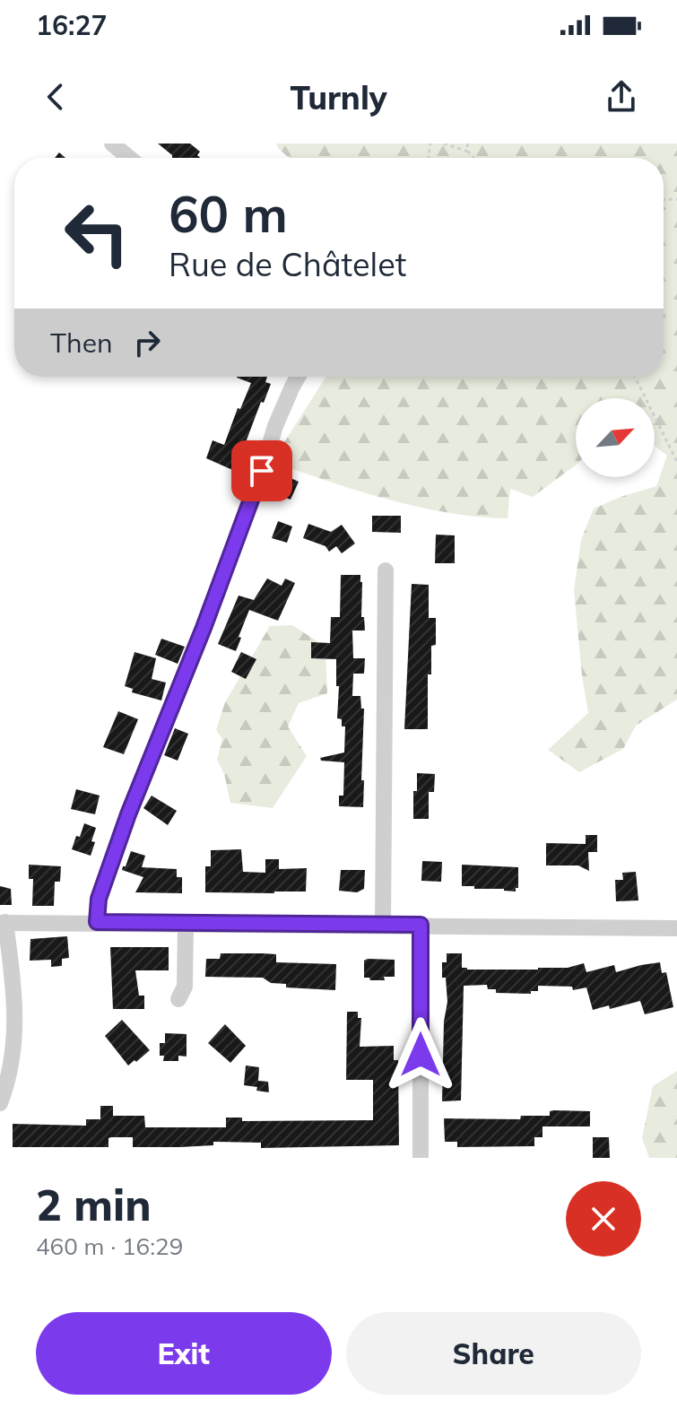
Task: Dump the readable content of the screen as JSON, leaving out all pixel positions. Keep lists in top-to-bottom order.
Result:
{
  "north": "top right",
  "page": {
    "status": "16:27",
    "header": "Turnly",
    "turn": ["60 m", "Rue de Châtelet"],
    "then": "Then",
    "heading": ["2 min", "460 m · 16:29"],
    "buttons": ["Exit", "Share"]
  }
}
